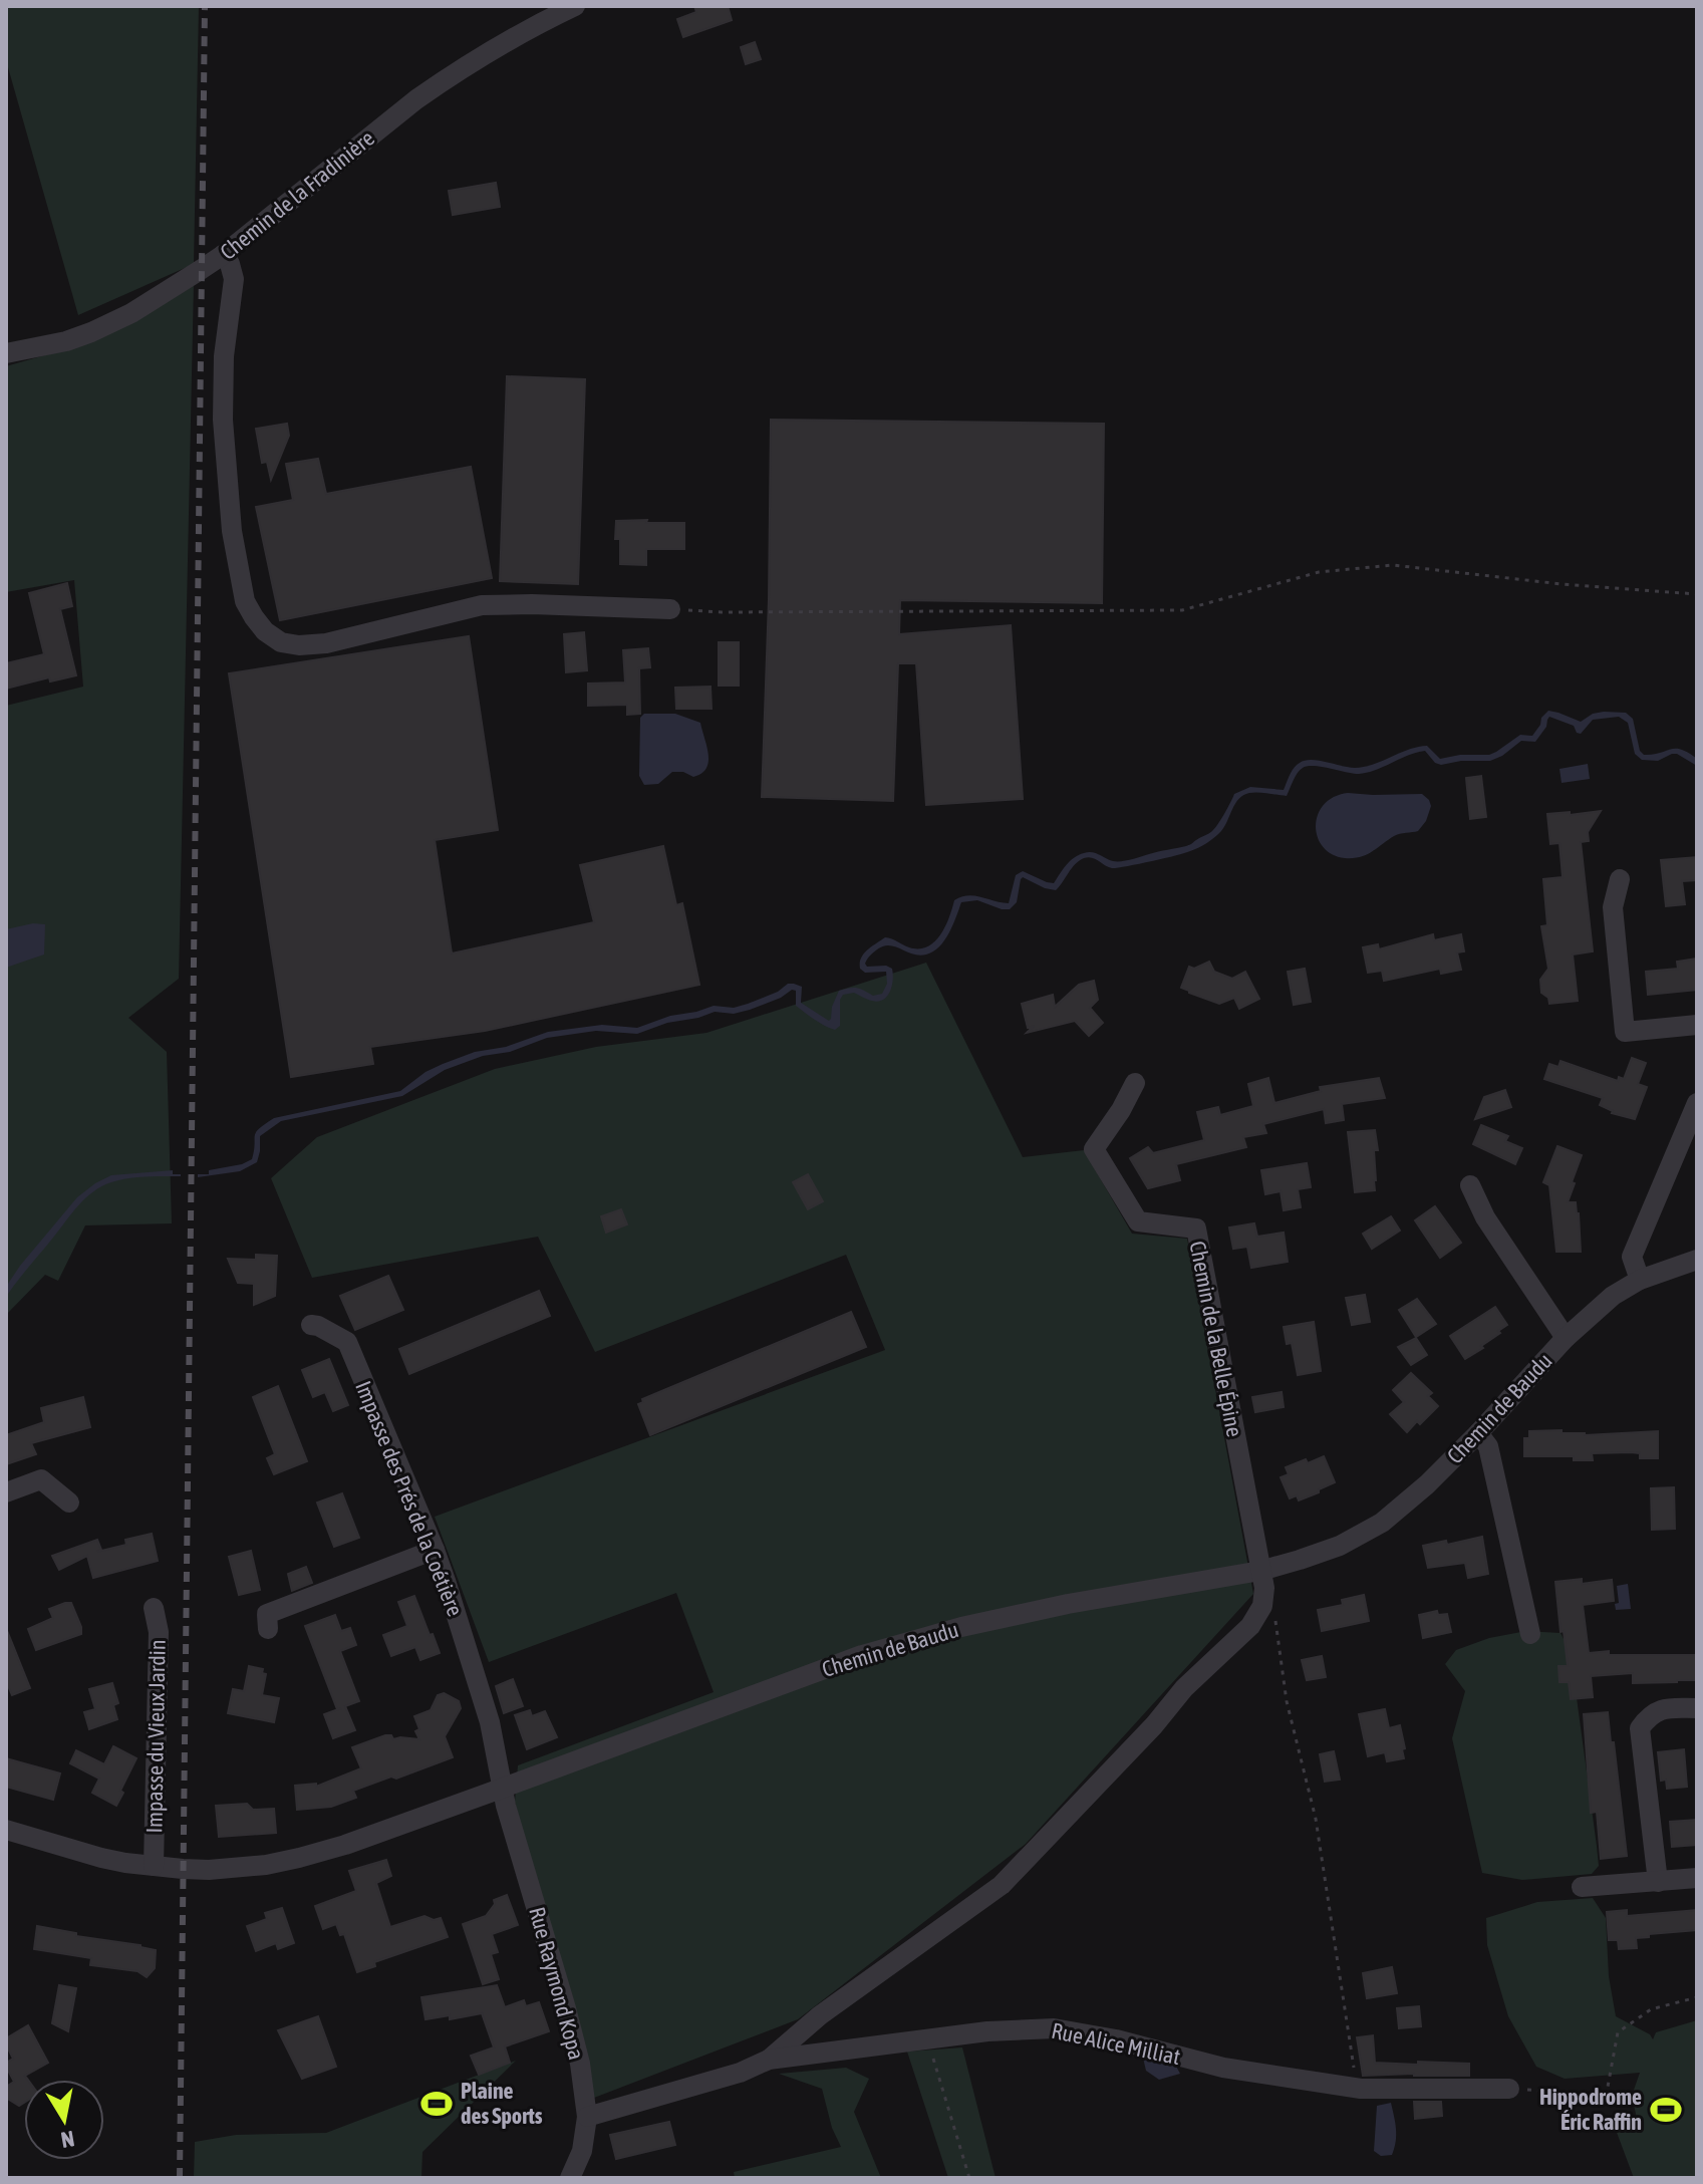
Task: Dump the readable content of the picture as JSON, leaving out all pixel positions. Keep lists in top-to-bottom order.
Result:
{
  "streets": {
    "street": [
      "Chemin de la Fradinière",
      "Chemin de la Belle Épine",
      "Chemin de Baudu",
      "Impasse des Prés de la Coétière",
      "Impasse du Vieux Jardin",
      "Rue Raymond Kopa",
      "Rue Alice Milliat"
    ]
  },
  "crossings": [
    ["Chemin de la Belle Épine", "Chemin de Baudu"],
    ["Chemin de Baudu", "Impasse des Prés de la Coétière"],
    ["Chemin de Baudu", "Impasse du Vieux Jardin"],
    ["Chemin de Baudu", "Rue Raymond Kopa"],
    ["Impasse des Prés de la Coétière", "Rue Raymond Kopa"],
    ["Rue Raymond Kopa", "Rue Alice Milliat"]
  ],
  "places": {
    "sports": ["Plaine des Sports", "Hippodrome Éric Raffin"]
  },
  "north": "bottom"
}
